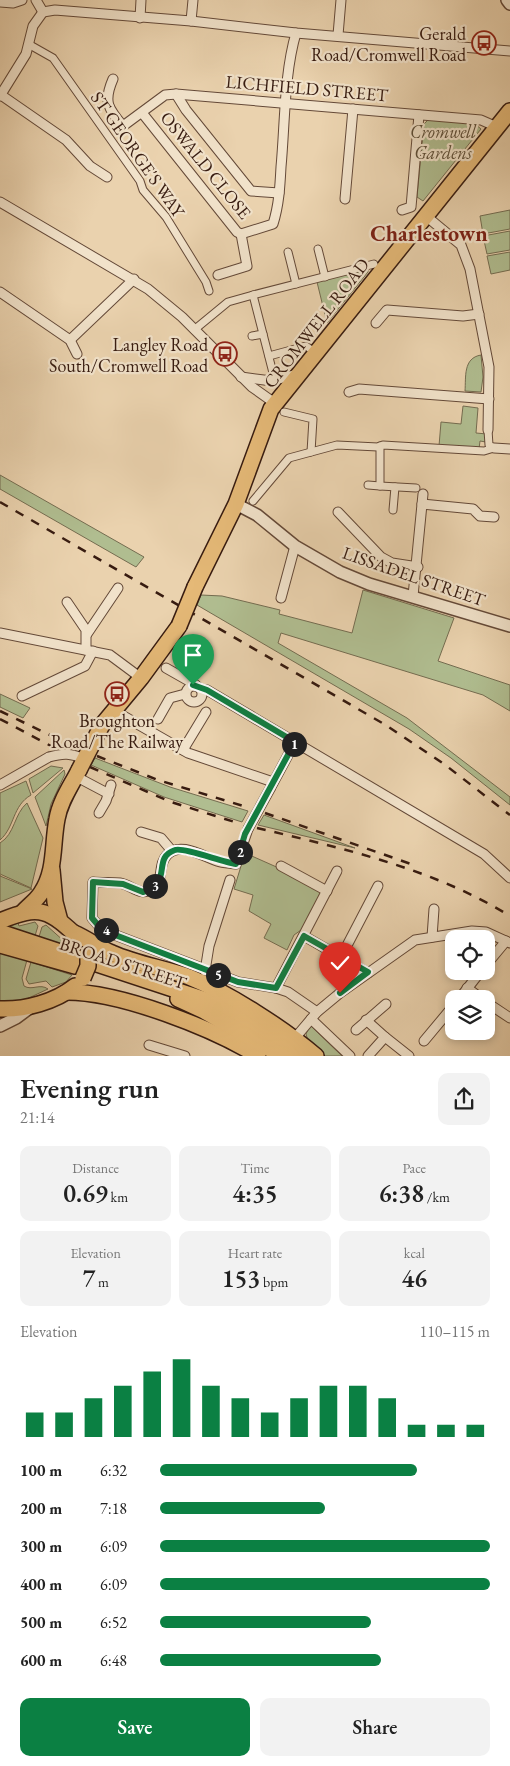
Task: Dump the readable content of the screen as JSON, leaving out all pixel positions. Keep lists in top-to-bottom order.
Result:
{
  "streets": {
    "highway": ["CROMWELL ROAD", "BROAD STREET"],
    "street": [
      "LICHFIELD STREET",
      "ST GEORGE'S WAY",
      "OSWALD CLOSE",
      "LISSADEL STREET"
    ]
  },
  "crossings": [
    ["LICHFIELD STREET", "OSWALD CLOSE"],
    ["LICHFIELD STREET", "CROMWELL ROAD"],
    ["CROMWELL ROAD", "LISSADEL STREET"]
  ],
  "districts": ["Charlestown"],
  "parks": ["Cromwell Gardens"],
  "places": {
    "bus stop": ["Gerald Road/Cromwell Road", "Langley Road South/Cromwell Road", "Broughton Road/The Railway"]
  },
  "page": {
    "pins": [
      "1",
      "2",
      "3",
      "4",
      "5"
    ],
    "heading": ["Evening run", "21:14"],
    "stats": [
      ["Distance", "0.69 km"],
      ["Time", "4:35"],
      ["Pace", "6:38 /km"],
      ["Elevation", "7 m"],
      ["Heart rate", "153 bpm"],
      ["kcal", "46"]
    ],
    "chart": ["Elevation", "110–115 m"],
    "list": [
      {
        "name": "100 m",
        "note": "6:32"
      },
      {
        "name": "200 m",
        "note": "7:18"
      },
      {
        "name": "300 m",
        "note": "6:09"
      },
      {
        "name": "400 m",
        "note": "6:09"
      },
      {
        "name": "500 m",
        "note": "6:52"
      },
      {
        "name": "600 m",
        "note": "6:48"
      }
    ],
    "buttons": ["Save", "Share"]
  }
}
